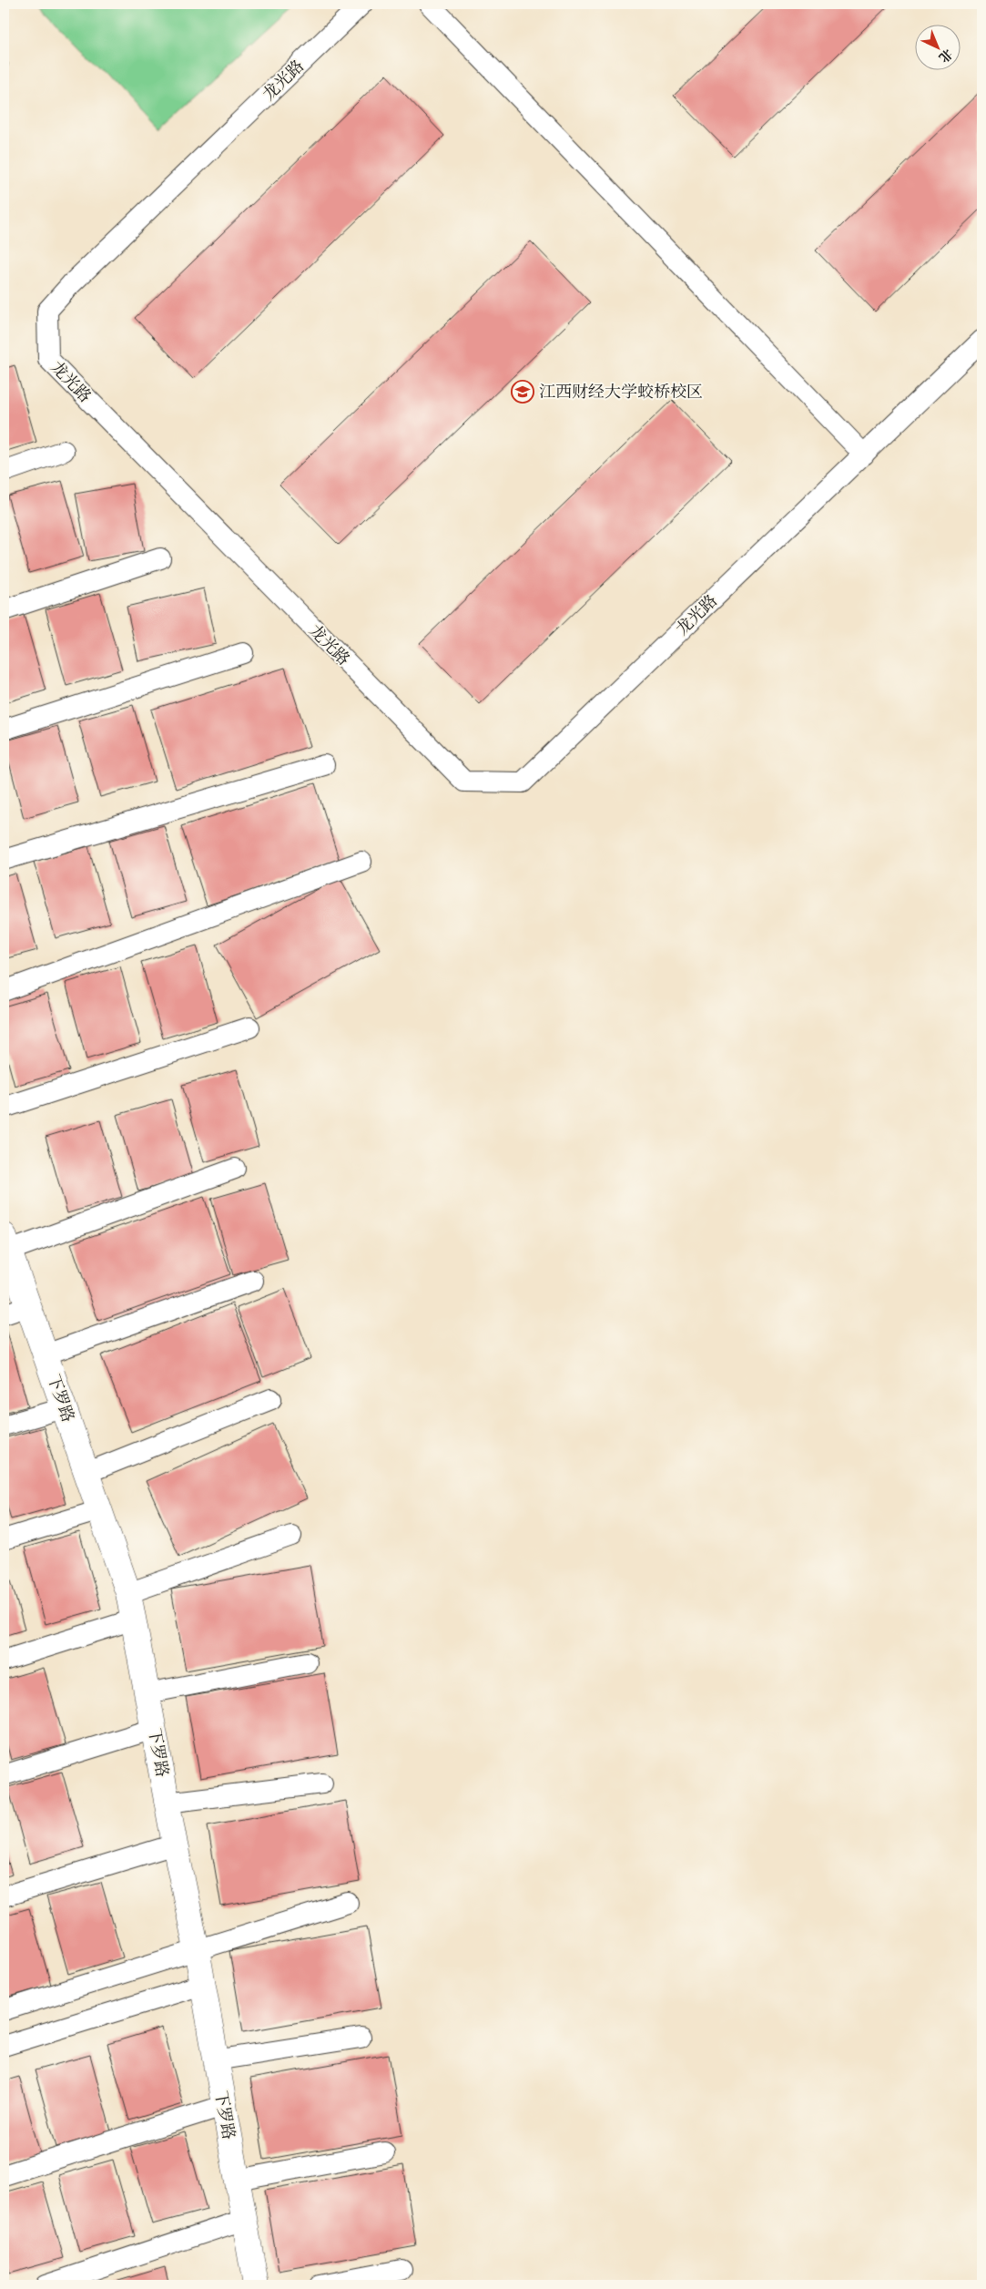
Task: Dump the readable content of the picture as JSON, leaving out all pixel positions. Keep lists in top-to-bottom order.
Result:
{
  "streets": {
    "street": ["下罗路"],
    "lane": ["龙光路"]
  },
  "places": {
    "school or university": ["江西财经大学蛟桥校区"]
  },
  "north": "bottom right"
}
